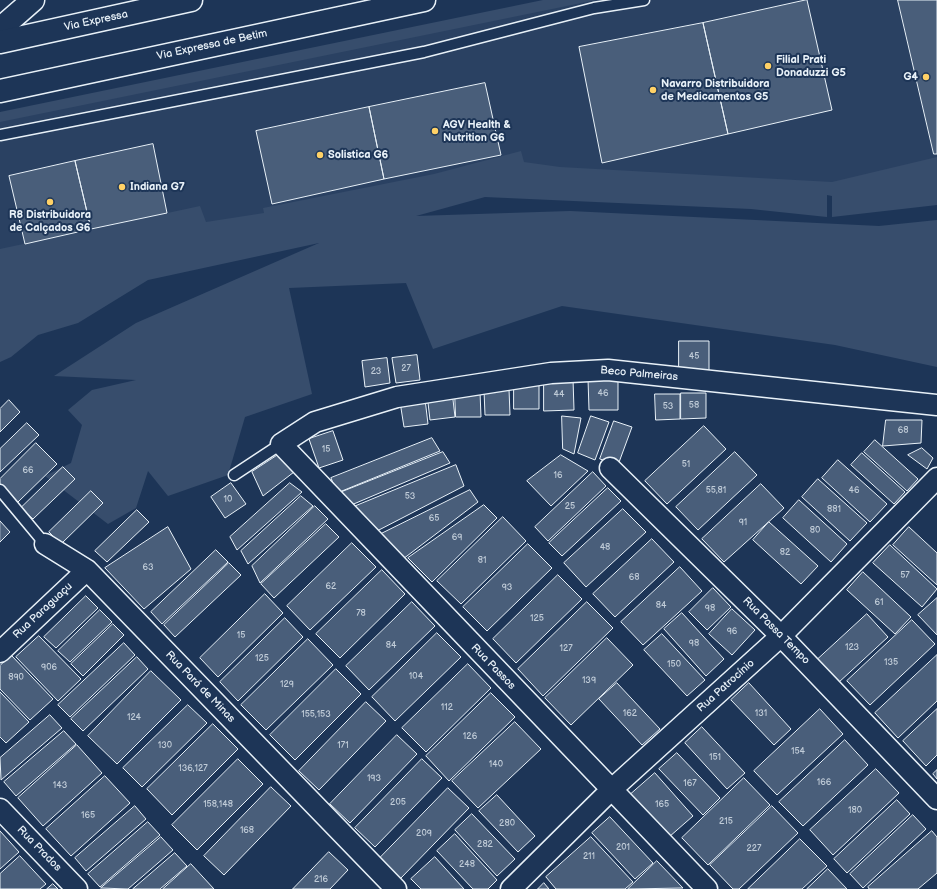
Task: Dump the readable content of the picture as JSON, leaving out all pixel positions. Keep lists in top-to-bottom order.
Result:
{
  "streets": {
    "main road": ["Via Expressa", "Via Expressa de Betim"],
    "street": [
      "Beco Palmeiras",
      "Rua Paraguaçu",
      "Rua Passa Tempo",
      "Rua Passos",
      "Rua Patrocínio",
      "Rua Pará de Minas",
      "Rua Prados"
    ]
  },
  "crossings": [
    ["Beco Palmeiras", "Rua Passos"],
    ["Rua Paraguaçu", "Rua Pará de Minas"],
    ["Rua Passa Tempo", "Rua Patrocínio"],
    ["Rua Passos", "Rua Patrocínio"]
  ],
  "places": [
    "Filial Prati Donaduzzi G5",
    "G4",
    "Navarro Distribuidora de Medicamentos G5",
    "AGV Health & Nutrition G6",
    "Solistica G6",
    "Indiana G7",
    "R8 Distribuidora de Calçados G6"
  ],
  "house_numbers": [
    "45",
    "27",
    "23",
    "46",
    "44",
    "58",
    "53",
    "68",
    "15",
    "51",
    "66",
    "16",
    "55,81",
    "46",
    "53",
    "10",
    "25",
    "881",
    "65",
    "91",
    "80",
    "69",
    "48",
    "82",
    "81",
    "63",
    "57",
    "68",
    "62",
    "93",
    "61",
    "84",
    "98",
    "78",
    "125",
    "96",
    "15",
    "98",
    "84",
    "123",
    "127",
    "125",
    "135",
    "150",
    "906",
    "104",
    "890",
    "139",
    "129",
    "112",
    "162",
    "131",
    "155,153",
    "124",
    "126",
    "130",
    "171",
    "154",
    "151",
    "140",
    "136,127",
    "193",
    "166",
    "167",
    "143",
    "205",
    "158,148",
    "165",
    "180",
    "165",
    "215",
    "280",
    "168",
    "209",
    "282",
    "201",
    "227",
    "211",
    "248",
    "216"
  ]
}
